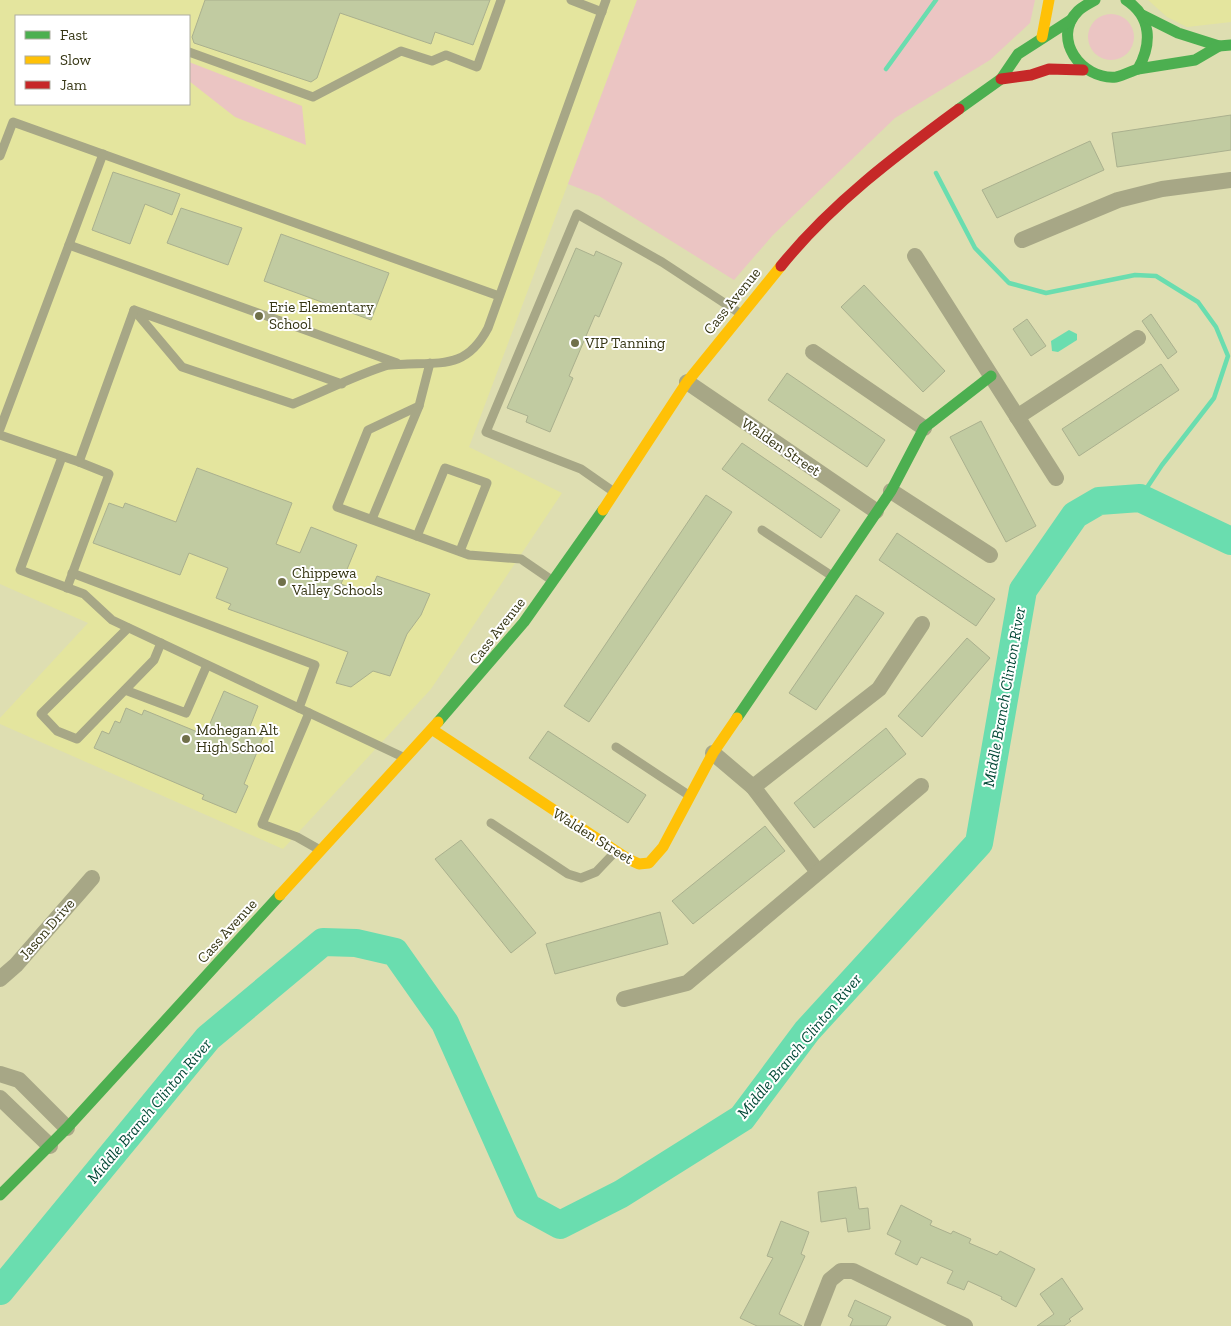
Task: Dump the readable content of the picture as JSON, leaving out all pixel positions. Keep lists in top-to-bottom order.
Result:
{
  "streets": {
    "main road": ["Cass Avenue", "Walden Street"],
    "street": ["Jason Drive"]
  },
  "crossings": [
    ["Cass Avenue", "Walden Street"]
  ],
  "water": ["Middle Branch Clinton River"],
  "places": [
    "Erie Elementary School",
    "VIP Tanning",
    "Chippewa Valley Schools",
    "Mohegan Alt High School"
  ],
  "legend": ["Fast", "Slow", "Jam"]
}
